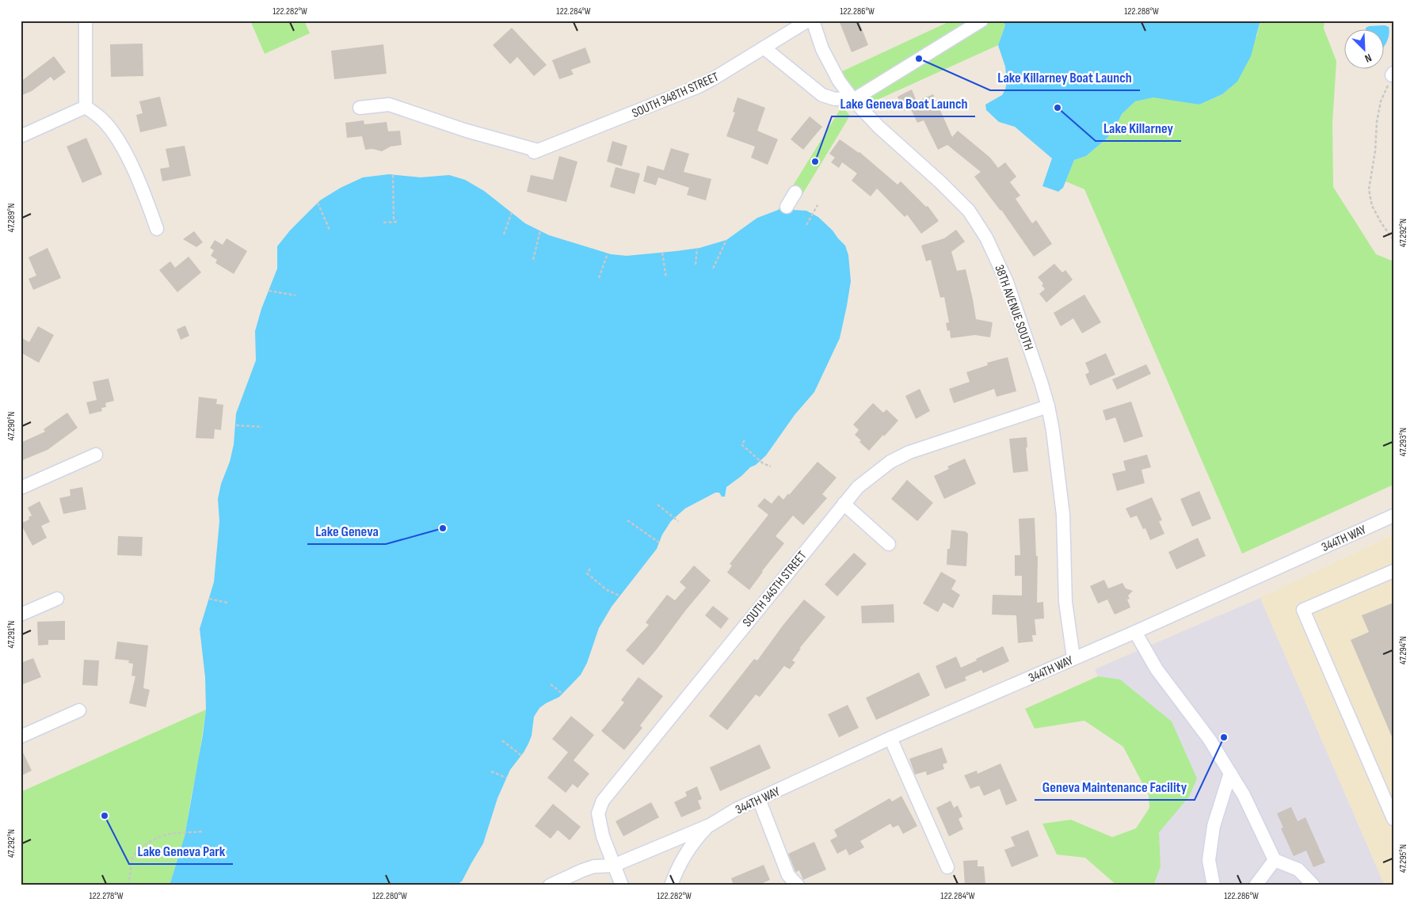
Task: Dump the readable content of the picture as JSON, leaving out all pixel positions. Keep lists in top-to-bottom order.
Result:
{
  "streets": {
    "street": [
      "SOUTH 348TH STREET",
      "38TH AVENUE SOUTH",
      "344TH WAY",
      "SOUTH 345TH STREET"
    ]
  },
  "crossings": [
    ["SOUTH 348TH STREET", "38TH AVENUE SOUTH"],
    ["38TH AVENUE SOUTH", "344TH WAY"],
    ["38TH AVENUE SOUTH", "SOUTH 345TH STREET"]
  ],
  "places": [
    "Lake Killarney Boat Launch",
    "Lake Killarney",
    "Lake Geneva Boat Launch",
    "Lake Geneva",
    "Geneva Maintenance Facility",
    "Lake Geneva Park"
  ],
  "north": "bottom right",
  "coordinates": [
    "122.282°W",
    "122.284°W",
    "122.286°W",
    "122.288°W",
    "47.289°N",
    "47.292°N",
    "47.290°N",
    "47.293°N",
    "47.291°N",
    "47.294°N",
    "47.295°N",
    "122.278°W",
    "122.280°W"
  ]
}
